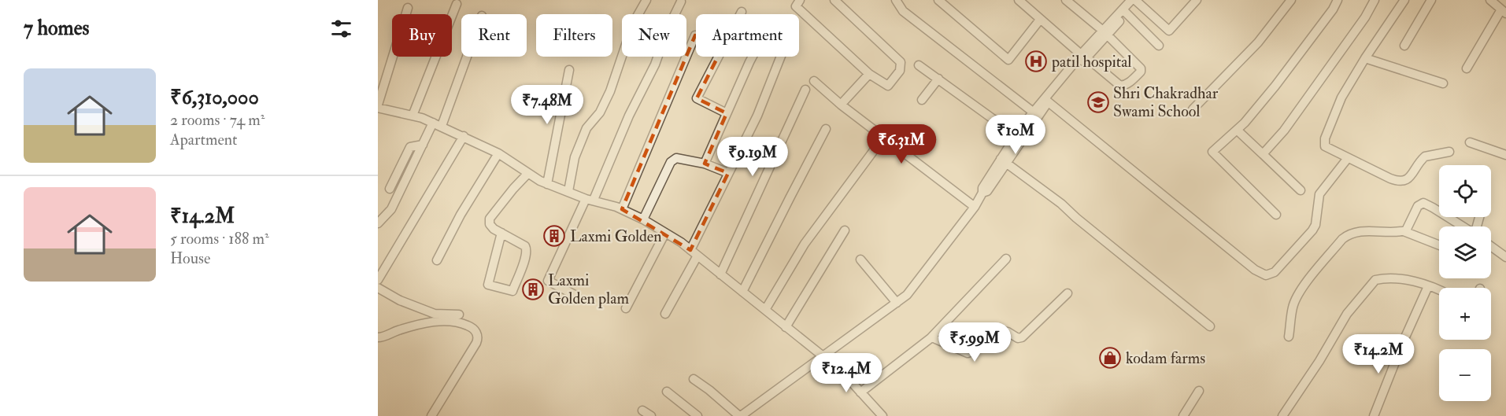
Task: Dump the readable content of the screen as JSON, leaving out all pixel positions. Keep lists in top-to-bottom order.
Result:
{
  "places": {
    "hospital": ["patil hospital"],
    "school or university": ["Shri Chakradhar Swami School"],
    "building": ["Laxmi Golden", "Laxmi Golden plam"],
    "shop": ["kodam farms"]
  },
  "page": {
    "heading": "7 homes",
    "chip": [
      "Buy",
      "Rent",
      "Filters",
      "New",
      "Apartment"
    ],
    "list": [
      {
        "name": "₹6,310,000",
        "note": "2 rooms · 74 m² · Apartment"
      },
      {
        "name": "₹14.2M",
        "note": "5 rooms · 188 m² · House"
      }
    ],
    "price": [
      "₹7.48M",
      "₹10M",
      "₹6.31M",
      "₹9.19M",
      "₹5.99M",
      "₹14.2M",
      "₹12.4M"
    ],
    "map_buttons": ["+", "−"]
  }
}
